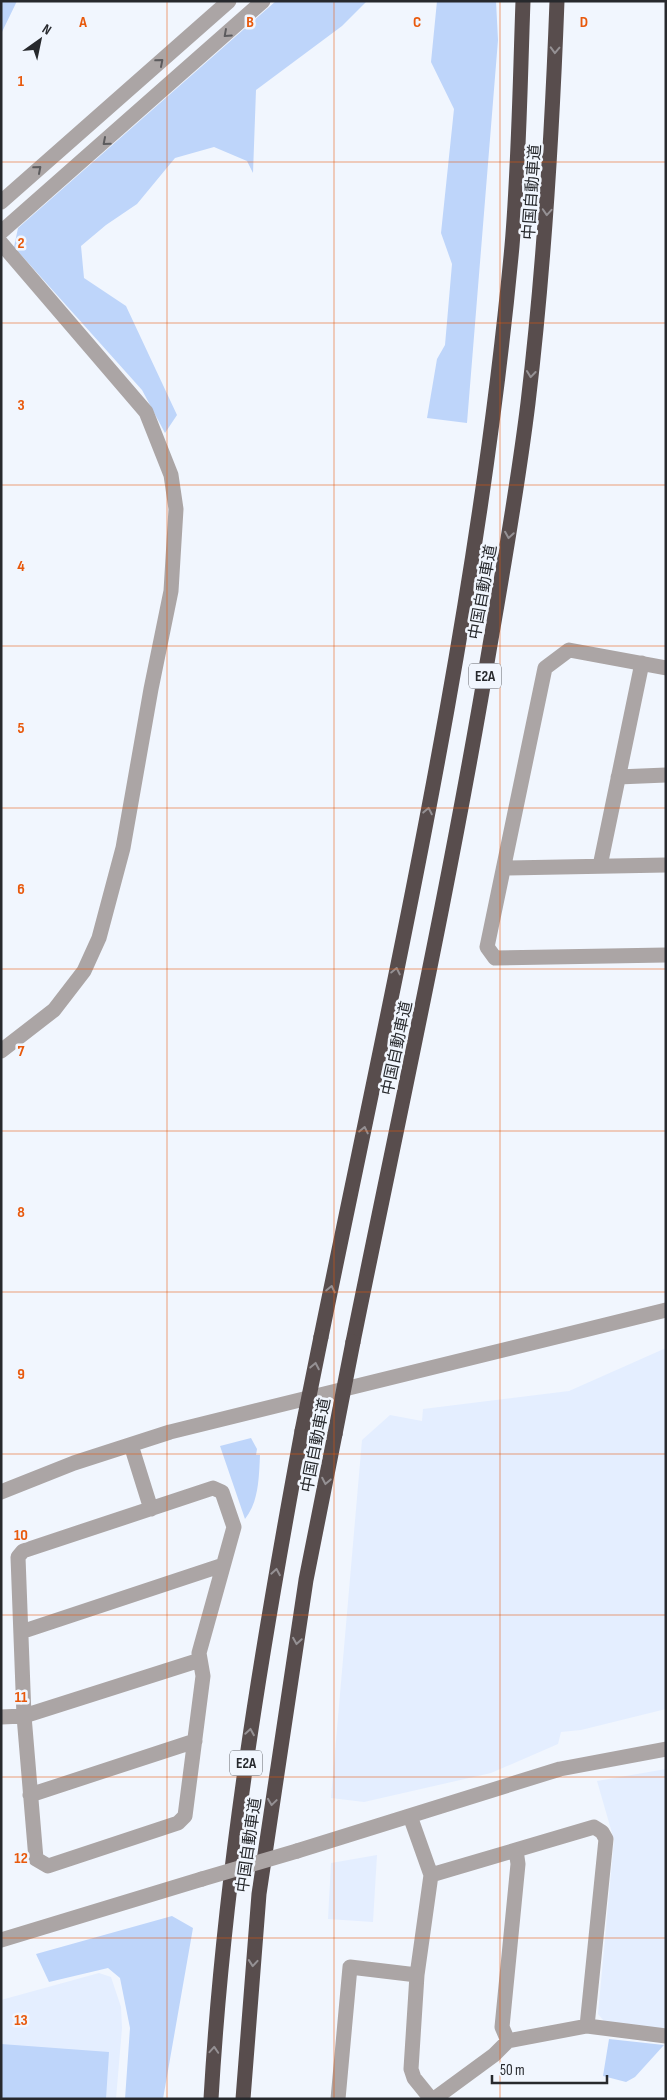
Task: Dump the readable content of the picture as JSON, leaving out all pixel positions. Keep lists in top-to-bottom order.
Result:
{
  "streets": {
    "highway": ["中国自動車道", "E2A"]
  },
  "scale_bar": "50 m",
  "north": "top right",
  "grid": {
    "columns": [
      "A",
      "B",
      "C",
      "D"
    ],
    "rows": [
      "1",
      "2",
      "3",
      "4",
      "5",
      "6",
      "7",
      "8",
      "9",
      "10",
      "11",
      "12",
      "13"
    ]
  }
}
